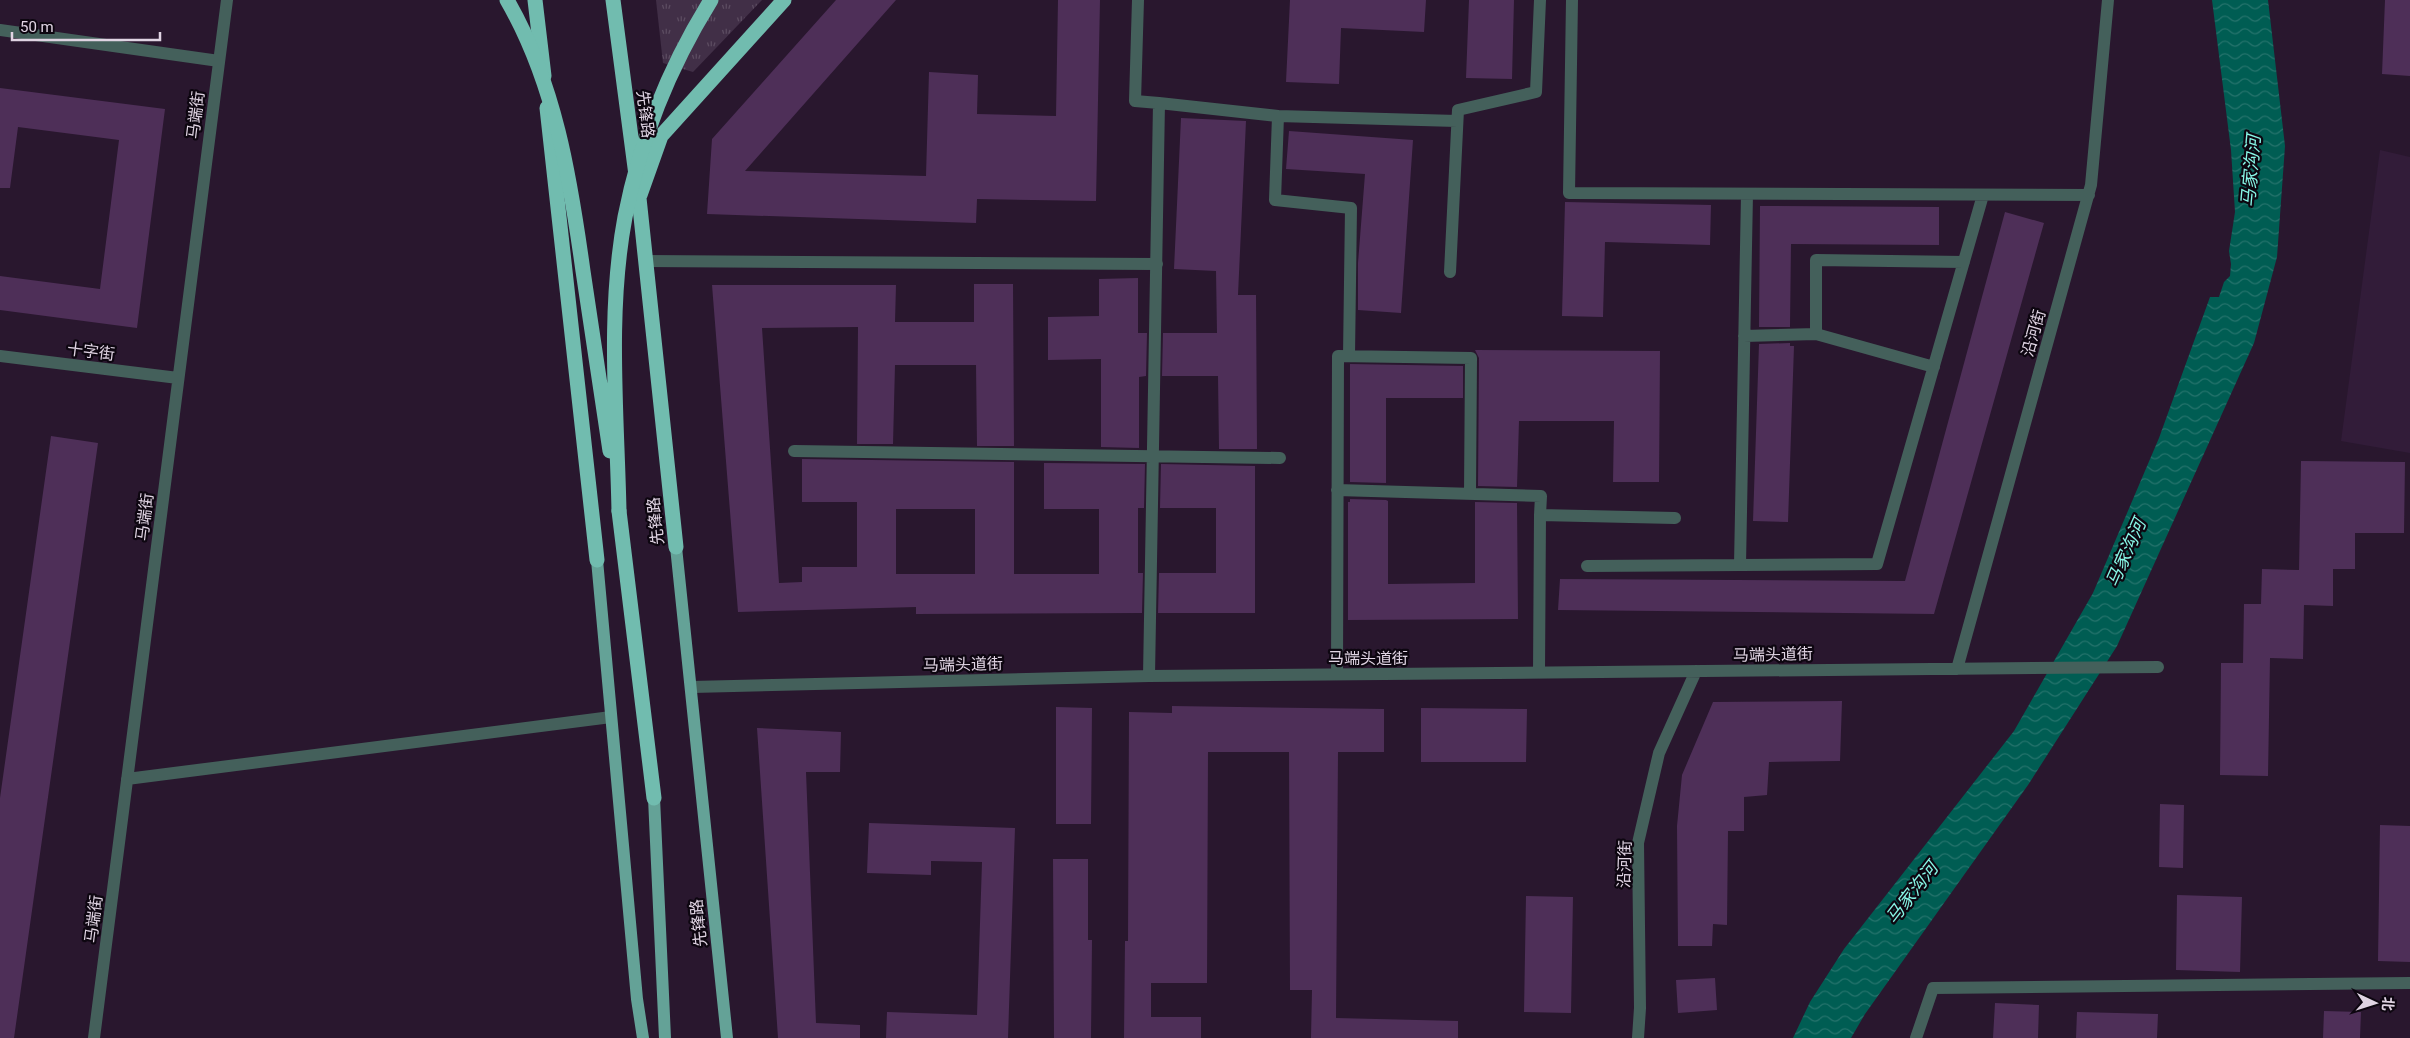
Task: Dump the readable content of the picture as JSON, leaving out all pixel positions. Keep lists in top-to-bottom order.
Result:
{
  "streets": {
    "highway": ["先锋路"],
    "street": [
      "马端街",
      "沿河街",
      "十字街",
      "马端头道街"
    ]
  },
  "crossings": [
    ["先锋路", "马端头道街"],
    ["马端街", "十字街"],
    ["沿河街", "马端头道街"]
  ],
  "water": ["马家沟河"],
  "scale_bar": "50 m",
  "north": "right"
}
